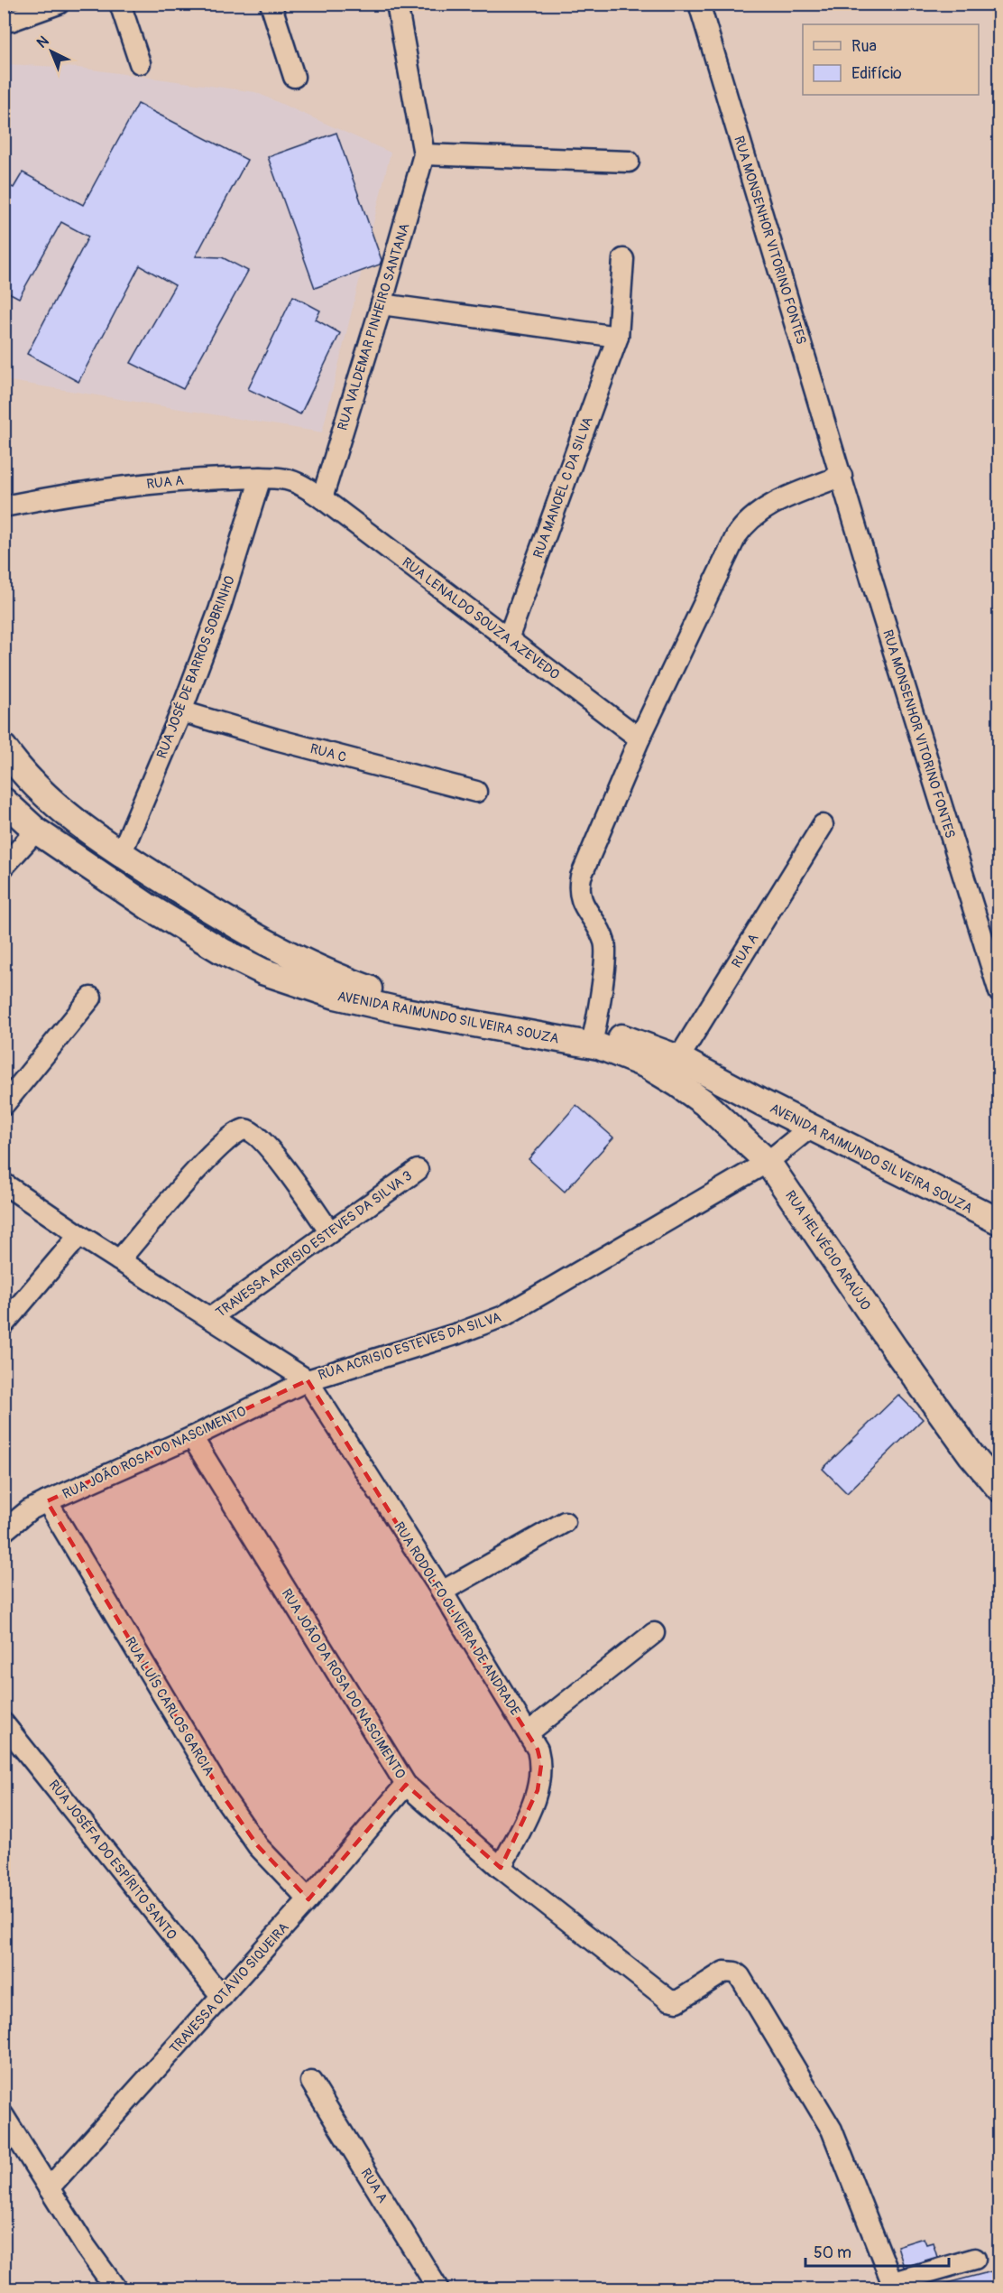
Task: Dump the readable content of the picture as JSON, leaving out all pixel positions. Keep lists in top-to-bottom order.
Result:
{
  "streets": {
    "street": [
      "RUA MONSENHOR VITORINO FONTES",
      "RUA VALDEMAR PINHEIRO SANTANA",
      "RUA A",
      "RUA MANOEL C DA SILVA",
      "RUA LENALDO SOUZA AZEVEDO",
      "RUA JOSÉ DE BARROS SOBRINHO",
      "RUA C",
      "AVENIDA RAIMUNDO SILVEIRA SOUZA",
      "TRAVESSA ACRISIO ESTEVES DA SILVA 3",
      "RUA HELVÉCIO ARAÚJO",
      "RUA ACRISIO ESTEVES DA SILVA",
      "RUA JOÃO ROSA DO NASCIMENTO",
      "RUA RODOLFO OLIVEIRA DE ANDRADE",
      "RUA JOÃO DA ROSA DO NASCIMENTO",
      "RUA LUÍS CARLOS GARCIA",
      "RUA JOSÉFA DO ESPÍRITO SANTO",
      "TRAVESSA OTÁVIO SIQUEIRA"
    ]
  },
  "crossings": [
    ["RUA VALDEMAR PINHEIRO SANTANA", "RUA A"],
    ["RUA VALDEMAR PINHEIRO SANTANA", "RUA LENALDO SOUZA AZEVEDO"],
    ["RUA A", "RUA LENALDO SOUZA AZEVEDO"],
    ["RUA A", "RUA JOSÉ DE BARROS SOBRINHO"],
    ["RUA A", "AVENIDA RAIMUNDO SILVEIRA SOUZA"],
    ["RUA A", "RUA HELVÉCIO ARAÚJO"],
    ["RUA MANOEL C DA SILVA", "RUA LENALDO SOUZA AZEVEDO"],
    ["RUA JOSÉ DE BARROS SOBRINHO", "RUA C"],
    ["RUA JOSÉ DE BARROS SOBRINHO", "AVENIDA RAIMUNDO SILVEIRA SOUZA"],
    ["AVENIDA RAIMUNDO SILVEIRA SOUZA", "RUA HELVÉCIO ARAÚJO"],
    ["AVENIDA RAIMUNDO SILVEIRA SOUZA", "RUA ACRISIO ESTEVES DA SILVA"],
    ["TRAVESSA ACRISIO ESTEVES DA SILVA 3", "RUA ACRISIO ESTEVES DA SILVA"],
    ["RUA HELVÉCIO ARAÚJO", "RUA ACRISIO ESTEVES DA SILVA"],
    ["RUA ACRISIO ESTEVES DA SILVA", "RUA JOÃO ROSA DO NASCIMENTO"],
    ["RUA ACRISIO ESTEVES DA SILVA", "RUA RODOLFO OLIVEIRA DE ANDRADE"],
    ["RUA JOÃO ROSA DO NASCIMENTO", "RUA RODOLFO OLIVEIRA DE ANDRADE"],
    ["RUA JOÃO ROSA DO NASCIMENTO", "RUA JOÃO DA ROSA DO NASCIMENTO"],
    ["RUA JOÃO ROSA DO NASCIMENTO", "RUA LUÍS CARLOS GARCIA"],
    ["RUA RODOLFO OLIVEIRA DE ANDRADE", "RUA JOÃO DA ROSA DO NASCIMENTO"],
    ["RUA JOÃO DA ROSA DO NASCIMENTO", "TRAVESSA OTÁVIO SIQUEIRA"],
    ["RUA LUÍS CARLOS GARCIA", "TRAVESSA OTÁVIO SIQUEIRA"],
    ["RUA JOSÉFA DO ESPÍRITO SANTO", "TRAVESSA OTÁVIO SIQUEIRA"]
  ],
  "legend": ["Rua", "Edifício"],
  "scale_bar": "50 m",
  "north": "top left"
}
